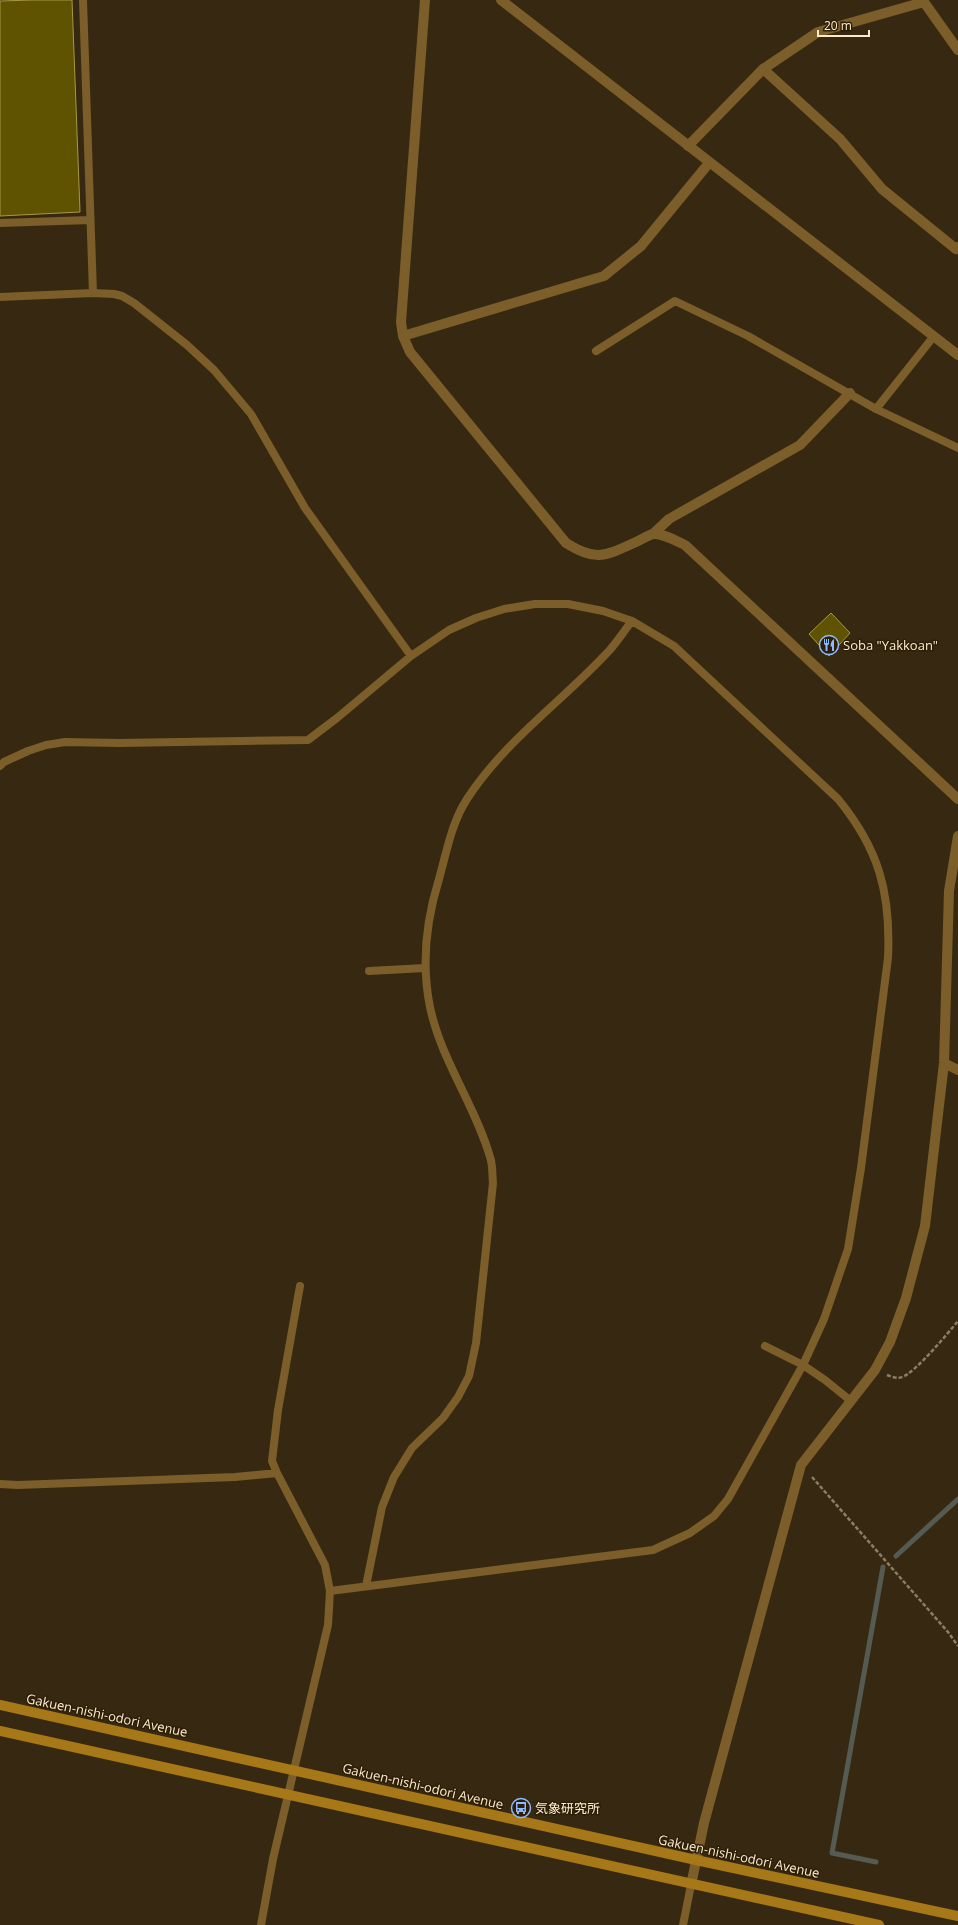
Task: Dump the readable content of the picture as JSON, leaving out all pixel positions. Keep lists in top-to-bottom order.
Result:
{
  "streets": {
    "main road": ["Gakuen-nishi-odori Avenue"]
  },
  "places": {
    "restaurant": ["Soba \"Yakkoan\""],
    "bus stop": ["気象研究所"]
  },
  "scale_bar": "20 m"
}
